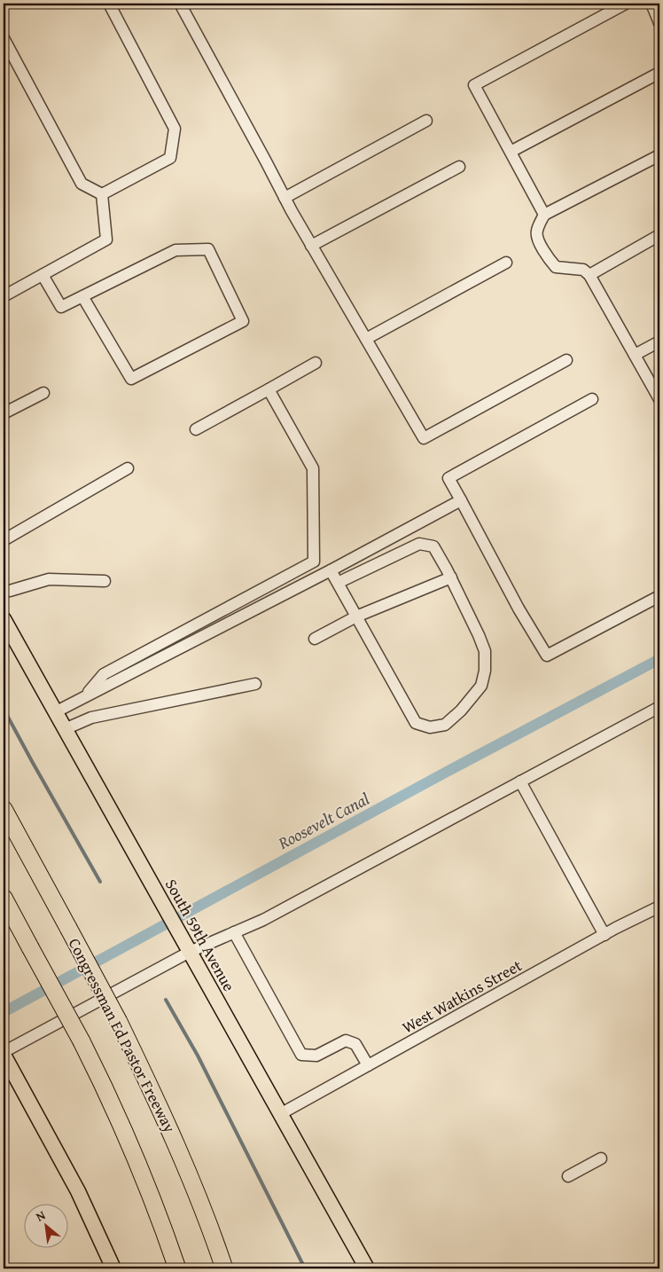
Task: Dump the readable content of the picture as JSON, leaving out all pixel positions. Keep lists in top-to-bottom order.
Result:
{
  "streets": {
    "highway": ["Congressman Ed Pastor Freeway"],
    "main road": ["South 59th Avenue"],
    "street": ["West Watkins Street"]
  },
  "crossings": [
    ["South 59th Avenue", "West Watkins Street"]
  ],
  "water": ["Roosevelt Canal"],
  "north": "top left"
}
